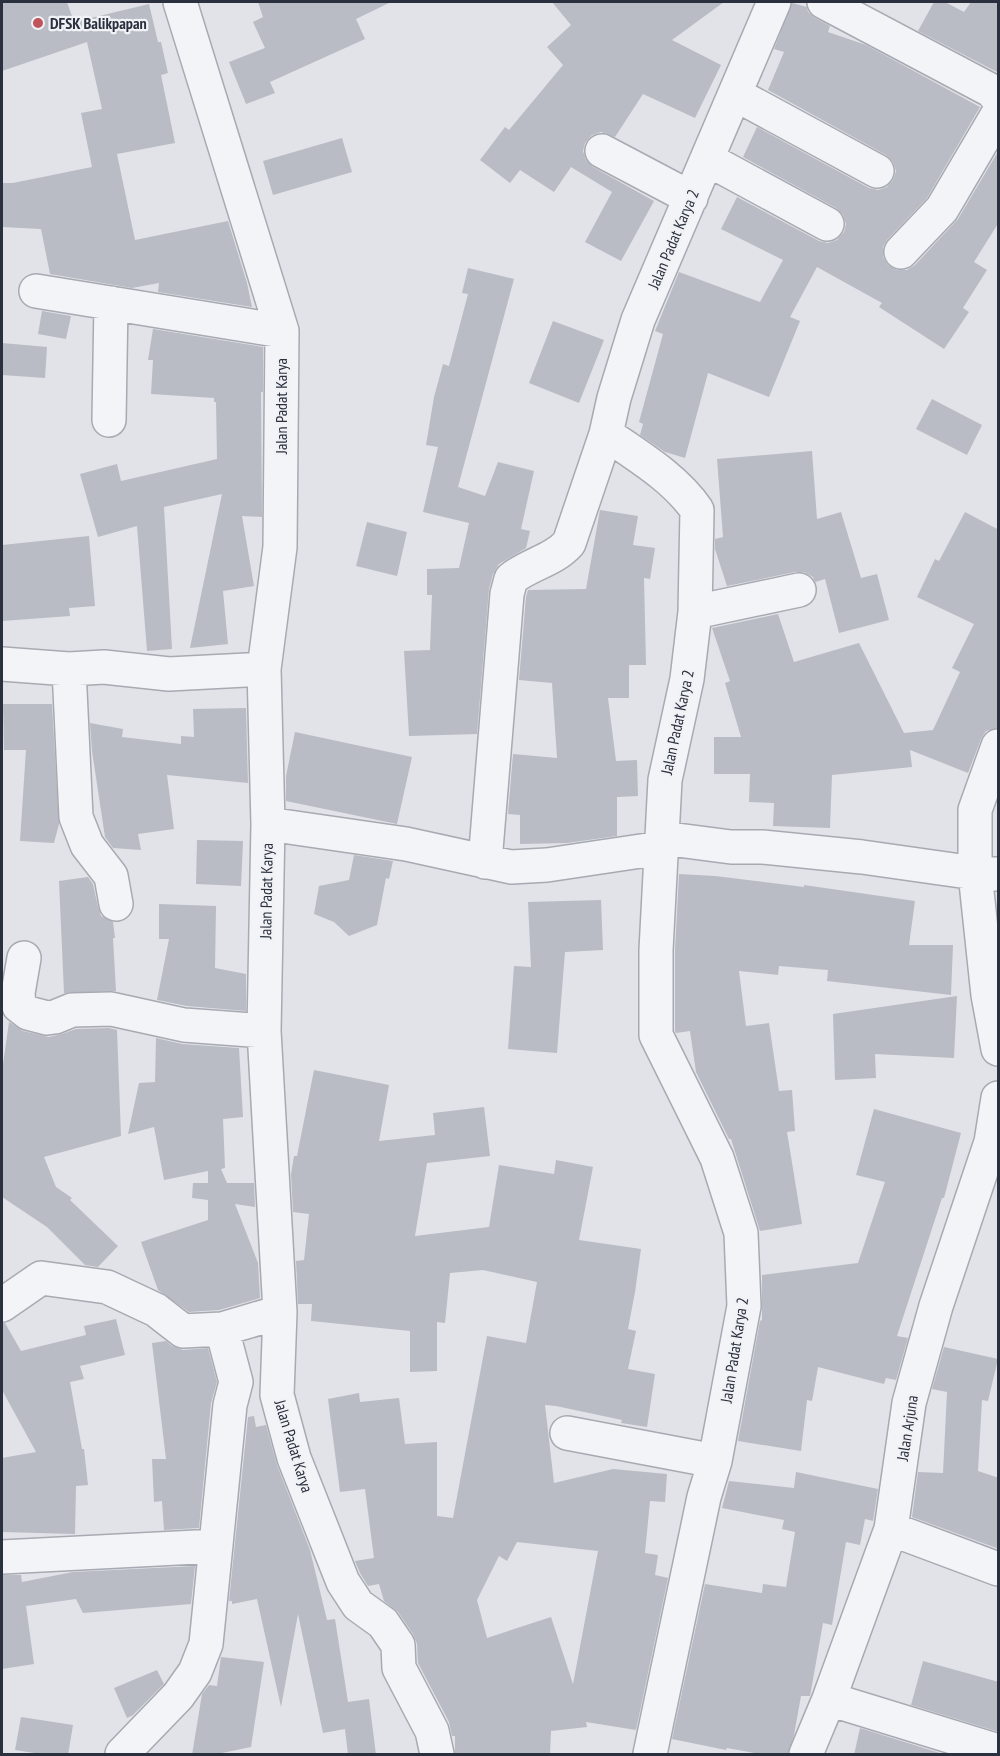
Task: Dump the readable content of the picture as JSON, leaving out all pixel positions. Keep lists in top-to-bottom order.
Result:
{
  "streets": {
    "street": ["Jalan Padat Karya 2", "Jalan Padat Karya", "Jalan Arjuna"]
  },
  "places": ["DFSK Balikpapan"]
}
